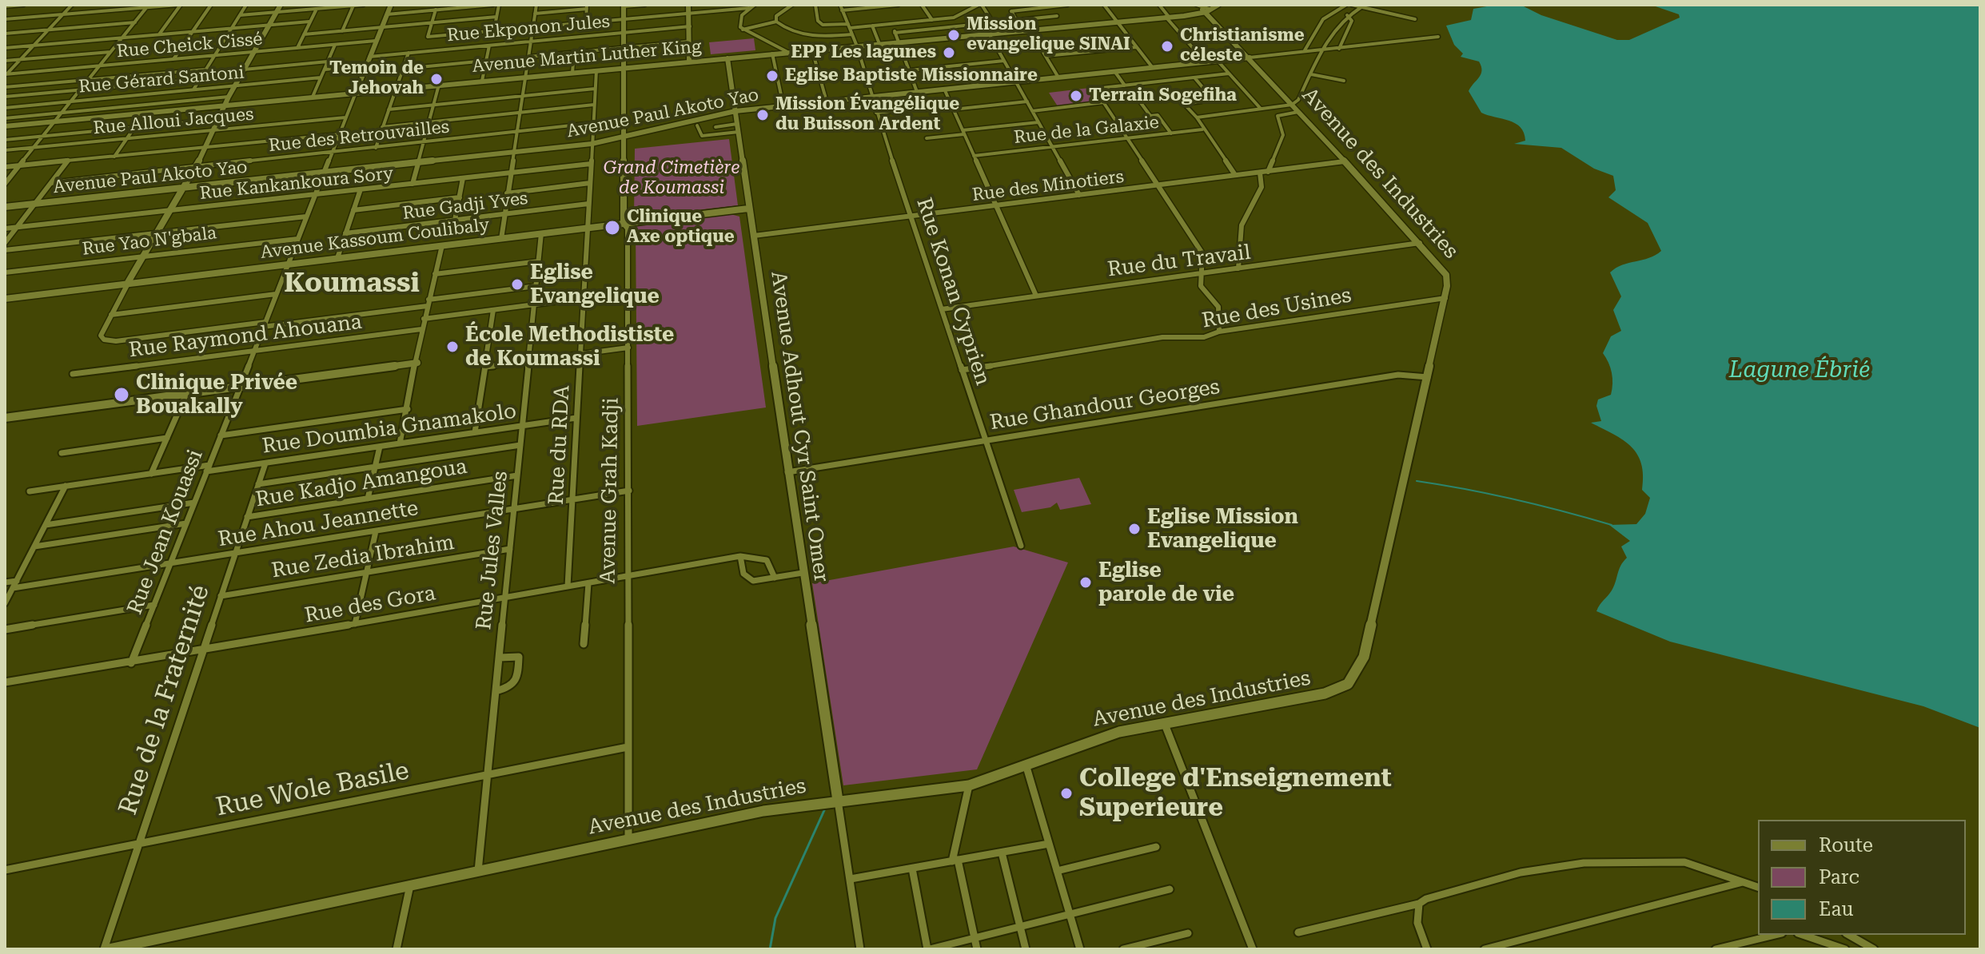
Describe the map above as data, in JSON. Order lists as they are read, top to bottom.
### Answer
{
  "streets": {
    "street": [
      "Rue Ekponon Jules",
      "Rue Cheick Cissé",
      "Avenue Martin Luther King",
      "Rue Gérard Santoni",
      "Avenue Paul Akoto Yao",
      "Rue Alloui Jacques",
      "Rue de la Galaxie",
      "Rue des Retrouvailles",
      "Avenue des Industries",
      "Rue Kankankoura Sory",
      "Rue des Minotiers",
      "Rue Gadji Yves",
      "Avenue Kassoum Coulibaly",
      "Rue Yao N'gbala",
      "Rue du Travail",
      "Rue Konan Cyprien",
      "Rue des Usines",
      "Rue Raymond Ahouana",
      "Rue Ghandour Georges",
      "Avenue Adhout Cyr Saint Omer",
      "Rue Doumbia Gnamakolo",
      "Rue du RDA",
      "Rue Kadjo Amangoua",
      "Avenue Grah Kadji",
      "Rue Ahou Jeannette",
      "Rue Jean Kouassi",
      "Rue Jules Valles",
      "Rue Zedia Ibrahim",
      "Rue des Gora",
      "Rue de la Fraternité",
      "Rue Wole Basile"
    ]
  },
  "crossings": [
    ["Rue Ekponon Jules", "Avenue Grah Kadji"],
    ["Avenue Martin Luther King", "Avenue des Industries"],
    ["Avenue Martin Luther King", "Rue Konan Cyprien"],
    ["Avenue Martin Luther King", "Avenue Adhout Cyr Saint Omer"],
    ["Avenue Martin Luther King", "Rue du RDA"],
    ["Avenue Martin Luther King", "Avenue Grah Kadji"],
    ["Avenue Martin Luther King", "Rue Jean Kouassi"],
    ["Avenue Paul Akoto Yao", "Avenue des Industries"],
    ["Avenue Paul Akoto Yao", "Rue Konan Cyprien"],
    ["Avenue Paul Akoto Yao", "Avenue Adhout Cyr Saint Omer"],
    ["Avenue Paul Akoto Yao", "Rue du RDA"],
    ["Avenue Paul Akoto Yao", "Avenue Grah Kadji"],
    ["Avenue Paul Akoto Yao", "Rue Jean Kouassi"],
    ["Rue Alloui Jacques", "Rue Jean Kouassi"],
    ["Rue des Retrouvailles", "Rue du RDA"],
    ["Rue des Retrouvailles", "Rue Jean Kouassi"],
    ["Avenue des Industries", "Rue des Minotiers"],
    ["Avenue des Industries", "Rue du Travail"],
    ["Avenue des Industries", "Rue des Usines"],
    ["Avenue des Industries", "Rue Ghandour Georges"],
    ["Avenue des Industries", "Avenue Adhout Cyr Saint Omer"],
    ["Avenue des Industries", "Avenue Grah Kadji"],
    ["Avenue des Industries", "Rue Jules Valles"],
    ["Rue Kankankoura Sory", "Rue du RDA"],
    ["Rue Kankankoura Sory", "Rue Jean Kouassi"],
    ["Rue des Minotiers", "Rue Konan Cyprien"],
    ["Rue des Minotiers", "Avenue Adhout Cyr Saint Omer"],
    ["Rue Gadji Yves", "Rue du RDA"],
    ["Avenue Kassoum Coulibaly", "Avenue Adhout Cyr Saint Omer"],
    ["Avenue Kassoum Coulibaly", "Rue du RDA"],
    ["Avenue Kassoum Coulibaly", "Avenue Grah Kadji"],
    ["Avenue Kassoum Coulibaly", "Rue Jean Kouassi"],
    ["Avenue Kassoum Coulibaly", "Rue Jules Valles"],
    ["Rue Yao N'gbala", "Rue Jean Kouassi"],
    ["Rue du Travail", "Rue Konan Cyprien"],
    ["Rue Konan Cyprien", "Rue des Usines"],
    ["Rue Konan Cyprien", "Rue Ghandour Georges"],
    ["Rue Raymond Ahouana", "Rue Jean Kouassi"],
    ["Rue Ghandour Georges", "Avenue Adhout Cyr Saint Omer"],
    ["Rue Doumbia Gnamakolo", "Rue du RDA"],
    ["Rue Doumbia Gnamakolo", "Rue Jean Kouassi"],
    ["Rue Doumbia Gnamakolo", "Rue Jules Valles"],
    ["Rue Doumbia Gnamakolo", "Rue de la Fraternité"],
    ["Rue du RDA", "Rue Ahou Jeannette"],
    ["Rue du RDA", "Rue des Gora"],
    ["Rue Kadjo Amangoua", "Rue Jules Valles"],
    ["Rue Kadjo Amangoua", "Rue de la Fraternité"],
    ["Avenue Grah Kadji", "Rue Ahou Jeannette"],
    ["Avenue Grah Kadji", "Rue des Gora"],
    ["Avenue Grah Kadji", "Rue Wole Basile"],
    ["Rue Ahou Jeannette", "Rue Jean Kouassi"],
    ["Rue Ahou Jeannette", "Rue Jules Valles"],
    ["Rue Ahou Jeannette", "Rue de la Fraternité"],
    ["Rue Jean Kouassi", "Rue des Gora"],
    ["Rue Jules Valles", "Rue Zedia Ibrahim"],
    ["Rue Jules Valles", "Rue des Gora"],
    ["Rue Jules Valles", "Rue Wole Basile"],
    ["Rue Zedia Ibrahim", "Rue de la Fraternité"],
    ["Rue des Gora", "Rue de la Fraternité"],
    ["Rue de la Fraternité", "Rue Wole Basile"]
  ],
  "districts": ["Koumassi"],
  "water": ["Lagune Ébrié"],
  "parks": ["Grand Cimetière de Koumassi"],
  "places": [
    "Mission evangelique SINAI",
    "Christianisme céleste",
    "EPP Les lagunes",
    "Eglise Baptiste Missionnaire",
    "Temoin de Jehovah",
    "Terrain Sogefiha",
    "Mission Évangélique du Buisson Ardent",
    "Clinique Axe optique",
    "Eglise Evangelique",
    "École Methodististe de Koumassi",
    "Clinique Privée Bouakally",
    "Eglise Mission Evangelique",
    "Eglise parole de vie",
    "College d'Enseignement Superieure"
  ],
  "legend": ["Route", "Parc", "Eau"]
}
